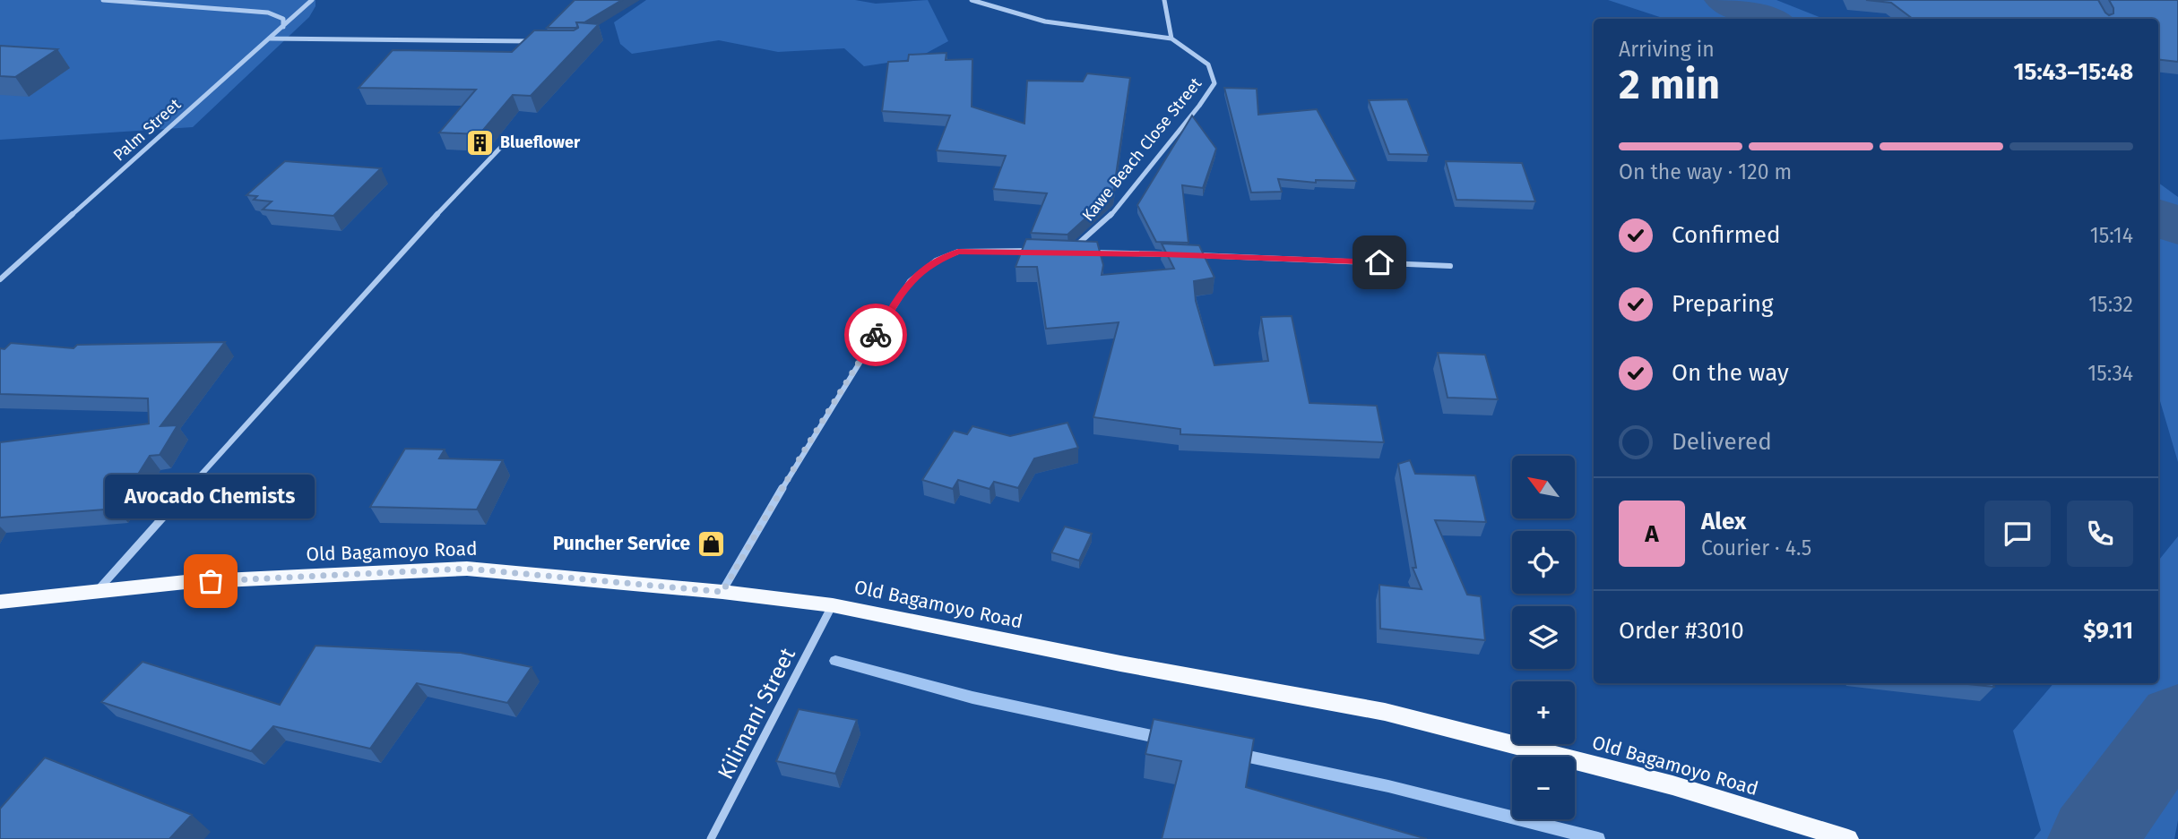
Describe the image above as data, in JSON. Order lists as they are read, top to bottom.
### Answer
{
  "streets": {
    "main road": ["Old Bagamoyo Road"],
    "street": ["Palm Street", "Kawe Beach Close Street", "Kilimani Street"]
  },
  "crossings": [
    ["Old Bagamoyo Road", "Kilimani Street"]
  ],
  "places": {
    "building": ["Blueflower"],
    "shop": ["Puncher Service"],
    "other": ["Avocado Chemists"]
  },
  "north": "top left",
  "page": {
    "heading": ["2 min", "Arriving in", "15:43–15:48"],
    "panel": [
      "Alex",
      "Courier · 4.5",
      "Order #3010",
      "$9.11"
    ],
    "bar": "On the way · 120 m",
    "list": [
      ["Confirmed", "15:14"],
      ["Preparing", "15:32"],
      ["On the way", "15:34"],
      "Delivered"
    ],
    "map_buttons": ["+", "−"],
    "bubble": "Avocado Chemists",
    "round": "A"
  }
}
